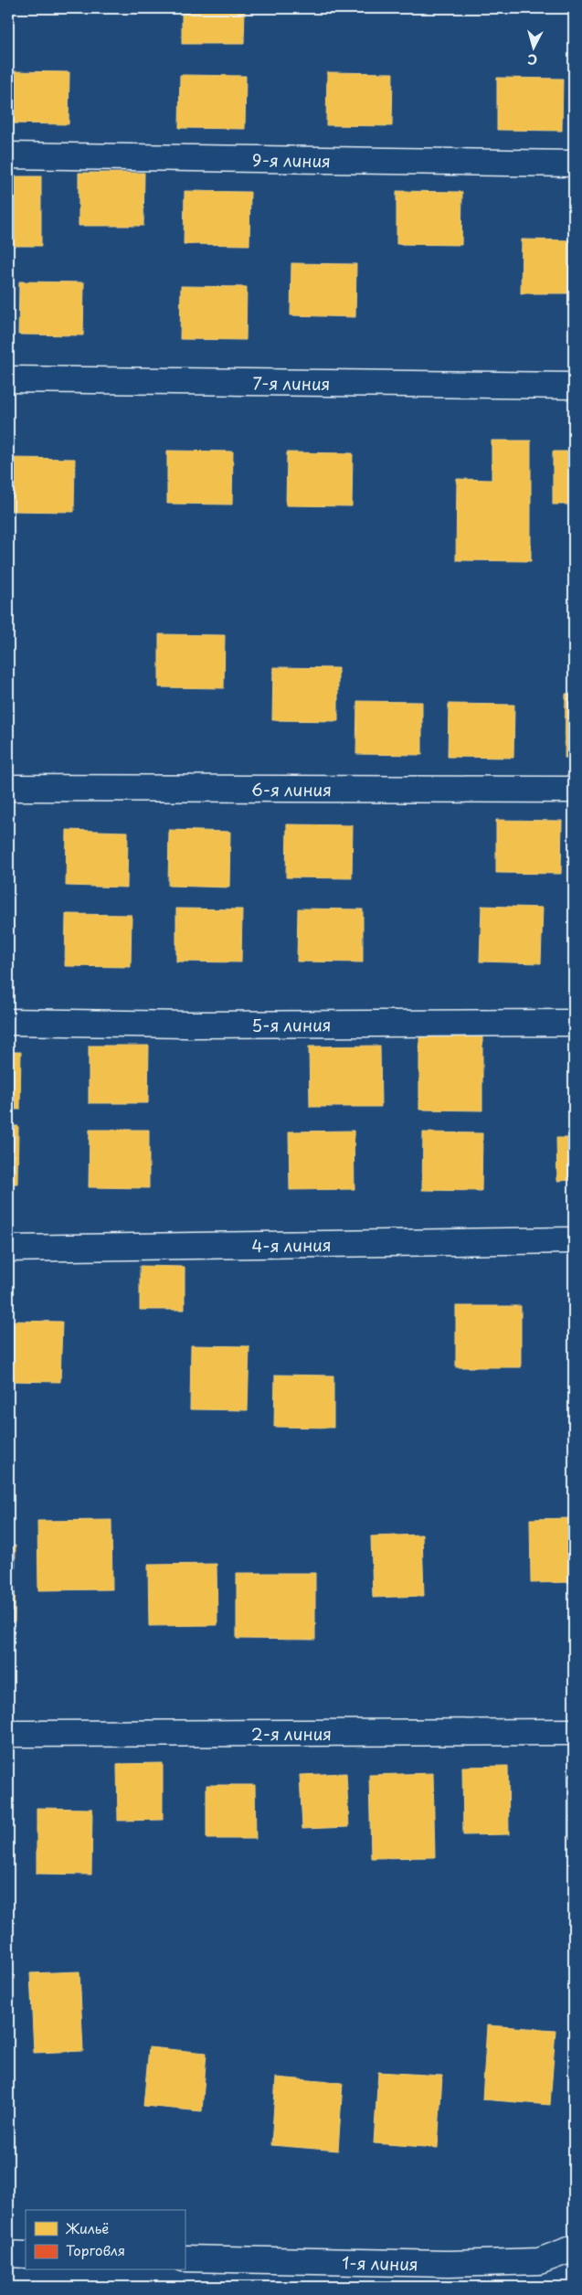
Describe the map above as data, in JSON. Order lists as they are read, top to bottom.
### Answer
{
  "streets": {
    "street": [
      "9-я линия",
      "7-я линия",
      "6-я линия",
      "5-я линия",
      "4-я линия",
      "2-я линия",
      "1-я линия"
    ]
  },
  "legend": ["Жильё", "Торговля"],
  "north": "bottom"
}
